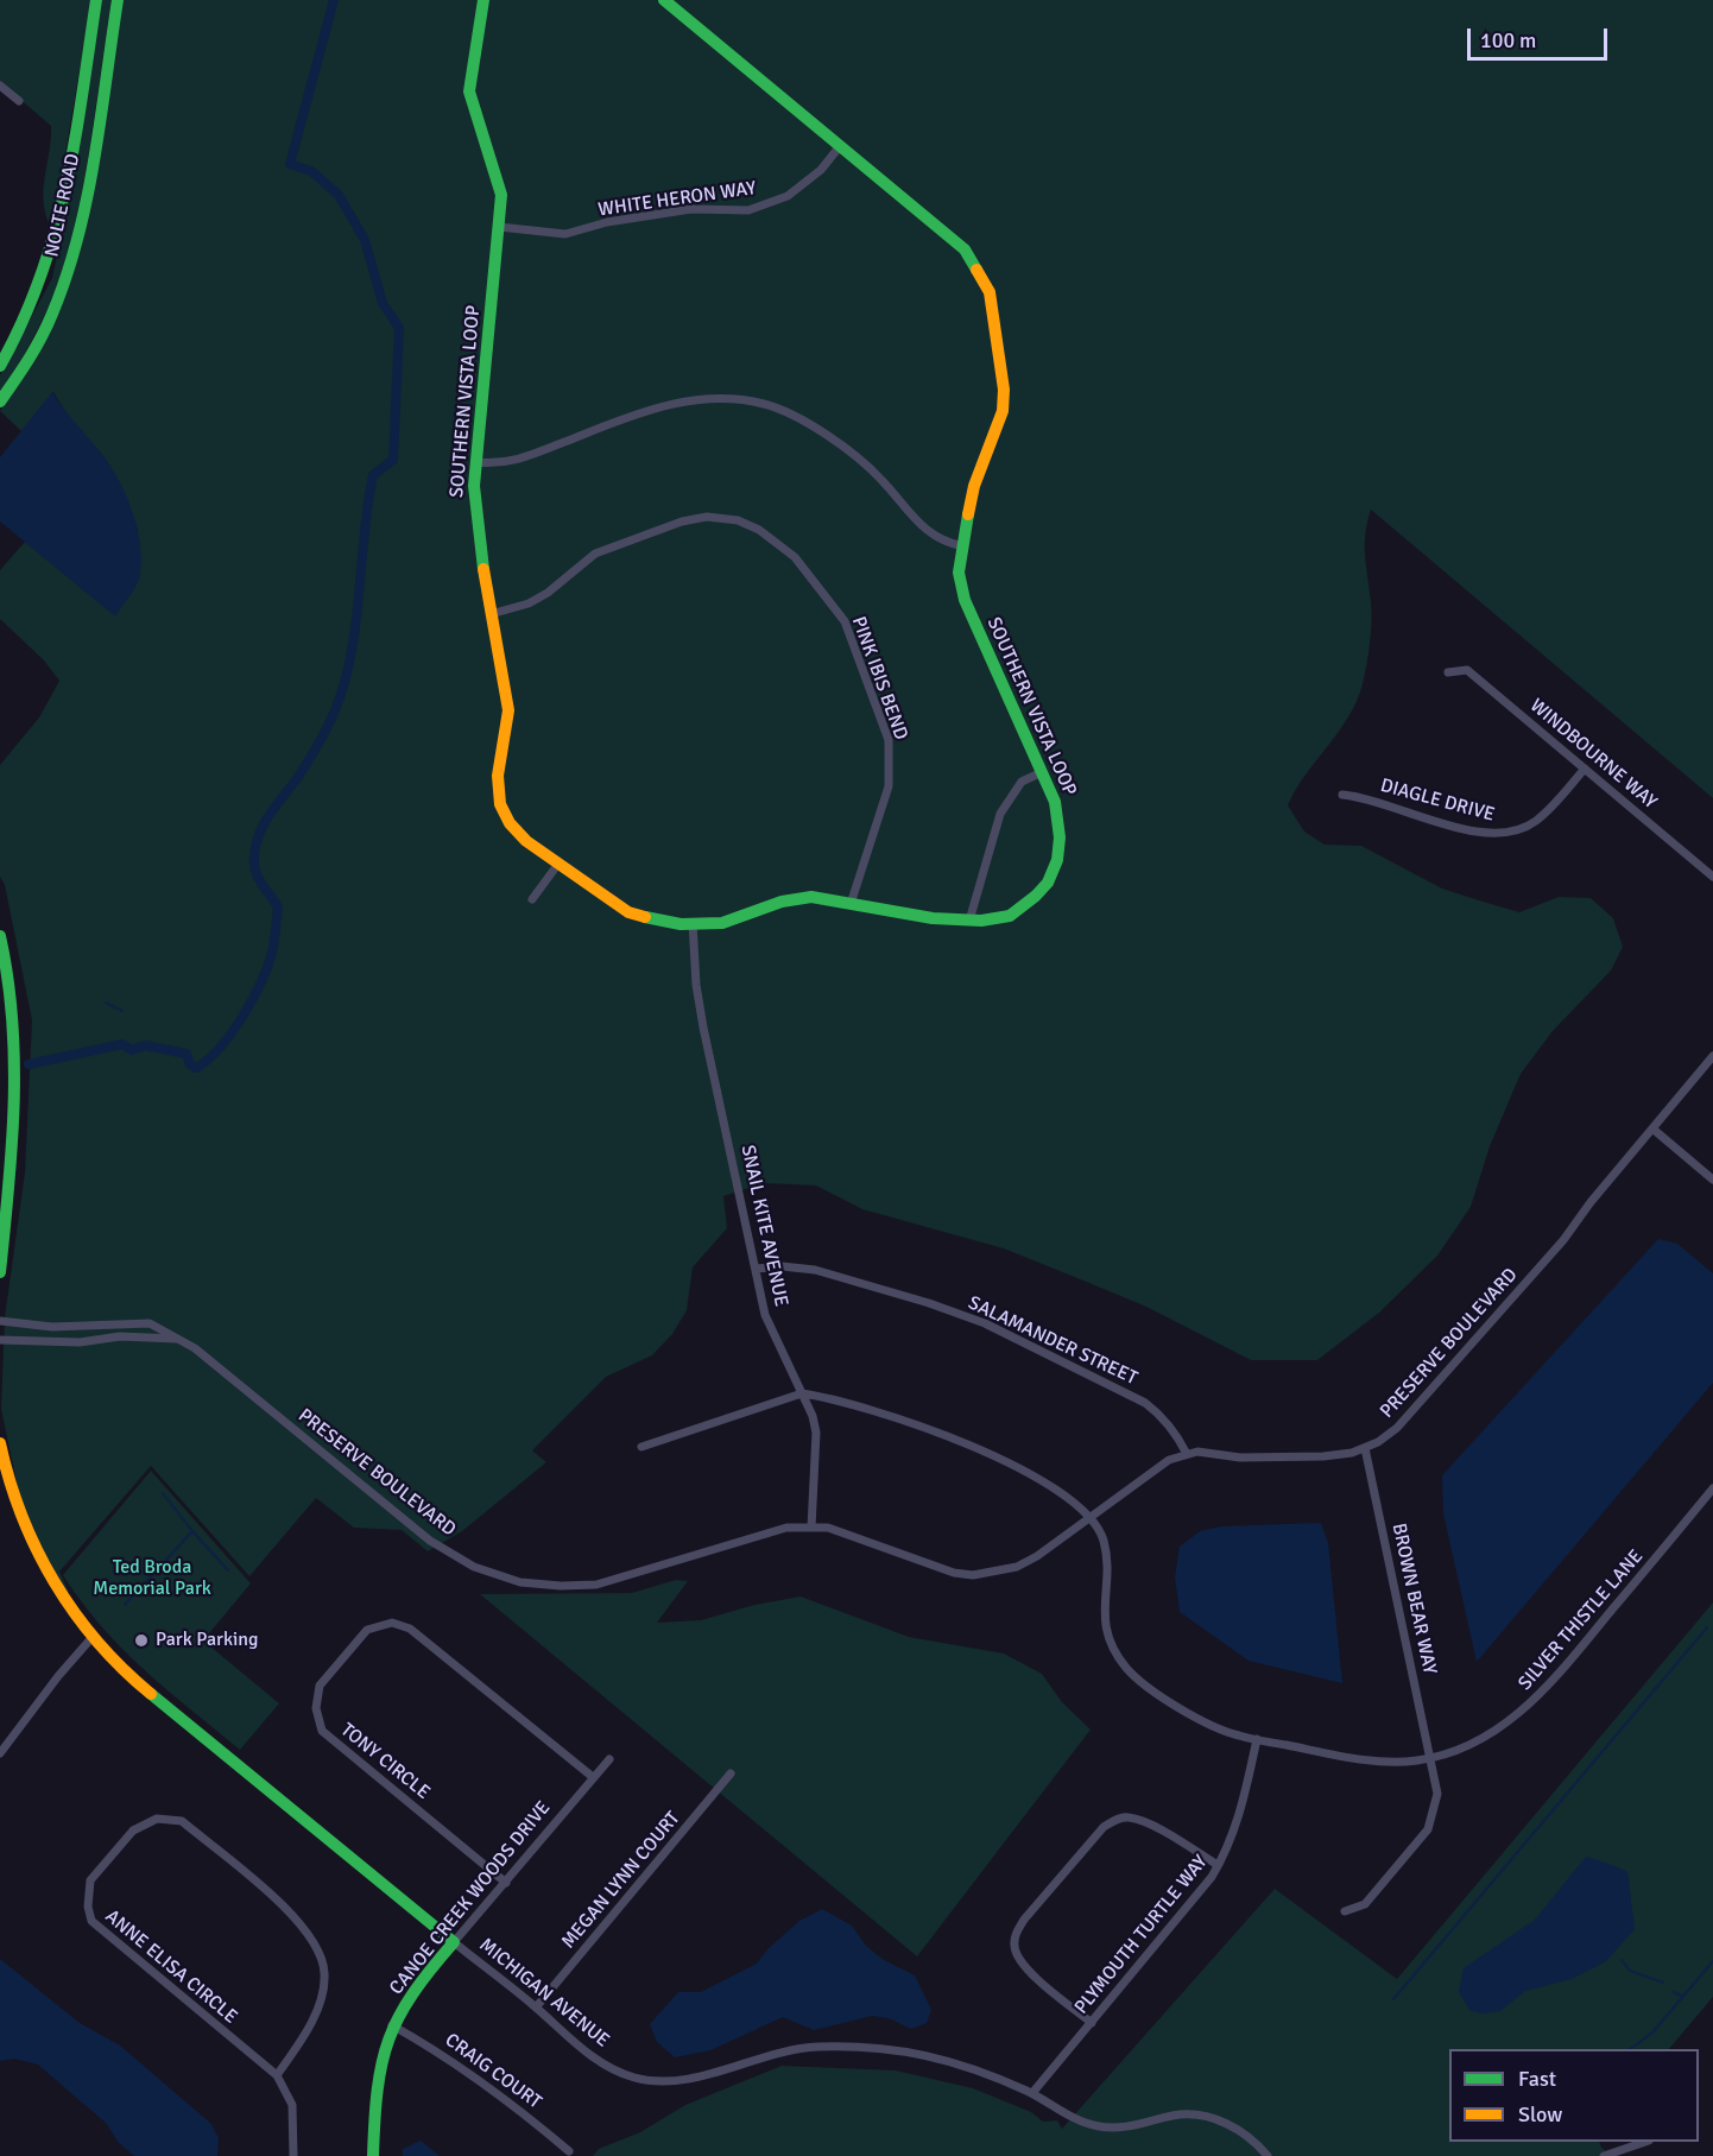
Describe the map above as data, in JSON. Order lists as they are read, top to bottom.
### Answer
{
  "streets": {
    "street": [
      "WHITE HERON WAY",
      "NOLTE ROAD",
      "SOUTHERN VISTA LOOP",
      "PINK IBIS BEND",
      "WINDBOURNE WAY",
      "DIAGLE DRIVE",
      "SNAIL KITE AVENUE",
      "SALAMANDER STREET",
      "PRESERVE BOULEVARD",
      "BROWN BEAR WAY",
      "SILVER THISTLE LANE",
      "TONY CIRCLE",
      "MEGAN LYNN COURT",
      "CANOE CREEK WOODS DRIVE",
      "PLYMOUTH TURTLE WAY",
      "ANNE ELISA CIRCLE",
      "MICHIGAN AVENUE",
      "CRAIG COURT"
    ]
  },
  "crossings": [
    ["WHITE HERON WAY", "SOUTHERN VISTA LOOP"],
    ["SOUTHERN VISTA LOOP", "PINK IBIS BEND"],
    ["SOUTHERN VISTA LOOP", "SNAIL KITE AVENUE"],
    ["WINDBOURNE WAY", "DIAGLE DRIVE"],
    ["SNAIL KITE AVENUE", "SALAMANDER STREET"],
    ["SNAIL KITE AVENUE", "PRESERVE BOULEVARD"],
    ["SALAMANDER STREET", "PRESERVE BOULEVARD"],
    ["PRESERVE BOULEVARD", "BROWN BEAR WAY"],
    ["PRESERVE BOULEVARD", "SILVER THISTLE LANE"],
    ["BROWN BEAR WAY", "SILVER THISTLE LANE"],
    ["SILVER THISTLE LANE", "PLYMOUTH TURTLE WAY"],
    ["TONY CIRCLE", "CANOE CREEK WOODS DRIVE"],
    ["MEGAN LYNN COURT", "MICHIGAN AVENUE"],
    ["CANOE CREEK WOODS DRIVE", "MICHIGAN AVENUE"],
    ["CANOE CREEK WOODS DRIVE", "CRAIG COURT"],
    ["PLYMOUTH TURTLE WAY", "MICHIGAN AVENUE"]
  ],
  "parks": ["Ted Broda Memorial Park"],
  "places": ["Park Parking"],
  "legend": ["Fast", "Slow"],
  "scale_bar": "100 m"
}
